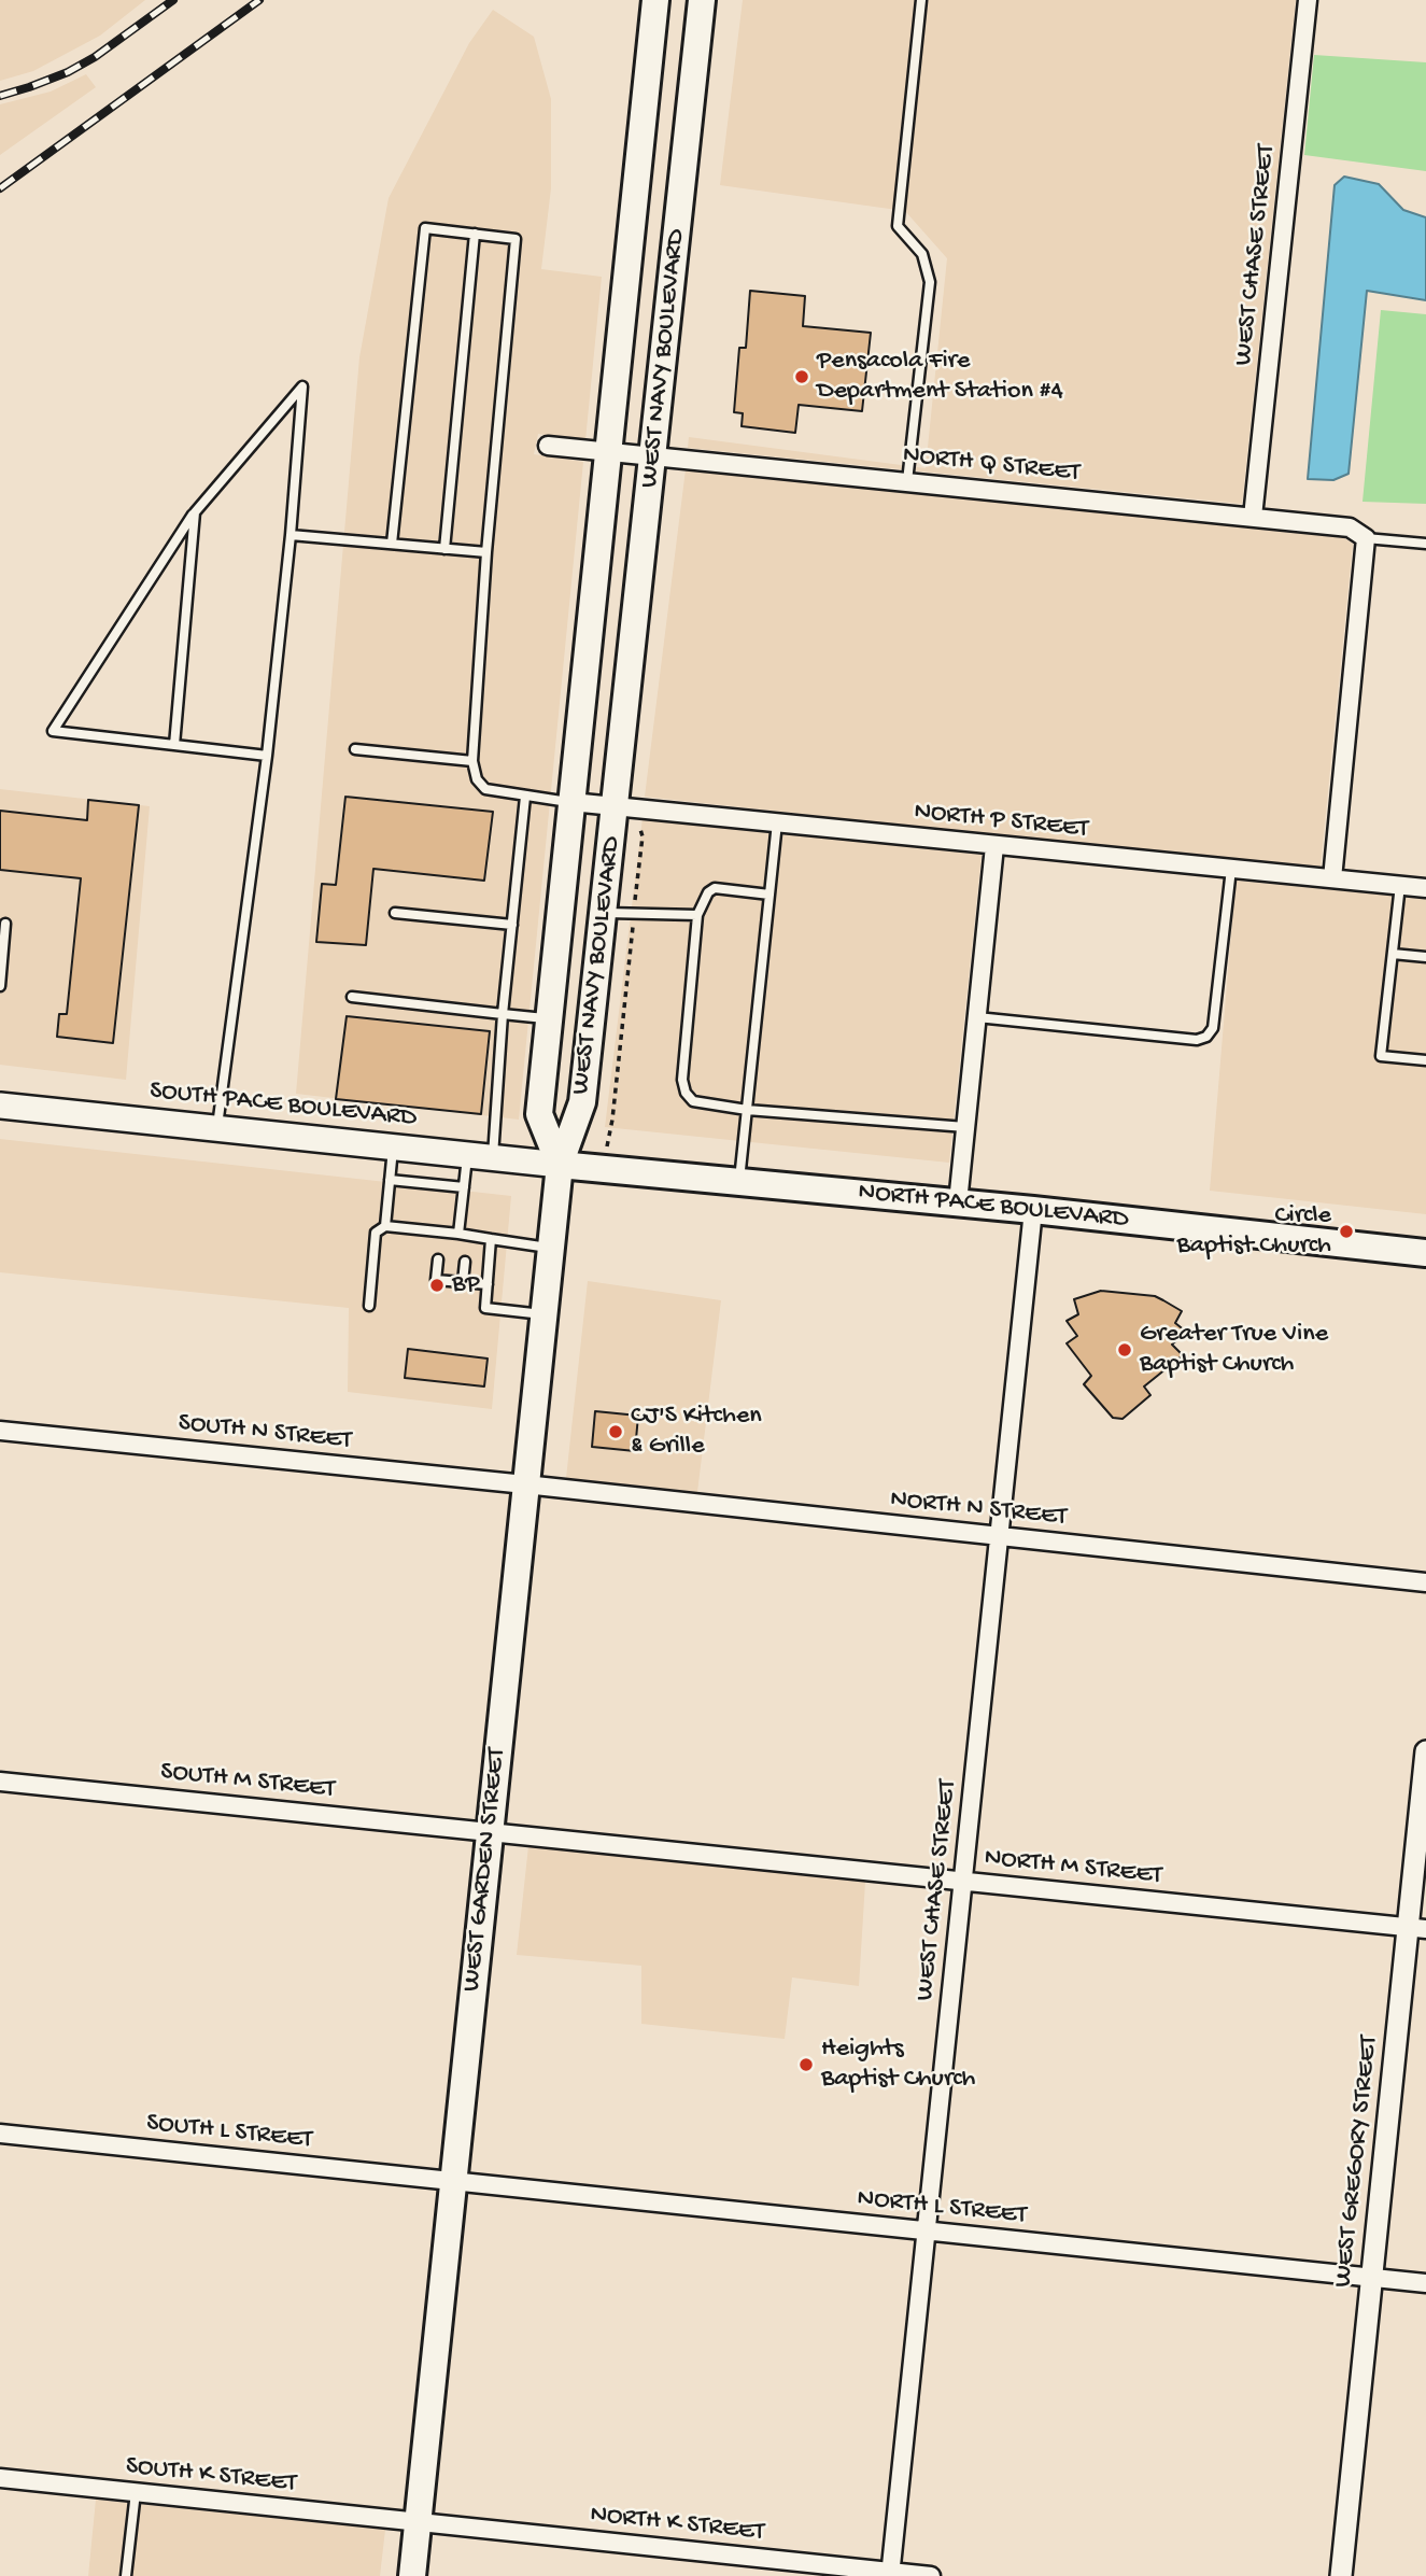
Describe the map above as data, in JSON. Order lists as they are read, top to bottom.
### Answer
{
  "streets": {
    "main road": [
      "WEST NAVY BOULEVARD",
      "SOUTH PACE BOULEVARD",
      "NORTH PACE BOULEVARD",
      "WEST GARDEN STREET"
    ],
    "street": [
      "WEST CHASE STREET",
      "NORTH Q STREET",
      "NORTH P STREET",
      "SOUTH N STREET",
      "NORTH N STREET",
      "SOUTH M STREET",
      "NORTH M STREET",
      "SOUTH L STREET",
      "WEST GREGORY STREET",
      "NORTH L STREET",
      "SOUTH K STREET",
      "NORTH K STREET"
    ]
  },
  "crossings": [
    ["WEST CHASE STREET", "NORTH Q STREET"],
    ["WEST CHASE STREET", "NORTH PACE BOULEVARD"],
    ["WEST CHASE STREET", "NORTH N STREET"],
    ["WEST CHASE STREET", "NORTH M STREET"],
    ["WEST CHASE STREET", "NORTH L STREET"],
    ["WEST CHASE STREET", "NORTH K STREET"],
    ["WEST NAVY BOULEVARD", "NORTH Q STREET"],
    ["WEST NAVY BOULEVARD", "NORTH P STREET"],
    ["WEST NAVY BOULEVARD", "SOUTH PACE BOULEVARD"],
    ["WEST NAVY BOULEVARD", "NORTH PACE BOULEVARD"],
    ["WEST NAVY BOULEVARD", "WEST GARDEN STREET"],
    ["SOUTH PACE BOULEVARD", "NORTH PACE BOULEVARD"],
    ["SOUTH PACE BOULEVARD", "WEST GARDEN STREET"],
    ["NORTH PACE BOULEVARD", "WEST GARDEN STREET"],
    ["SOUTH N STREET", "NORTH N STREET"],
    ["SOUTH N STREET", "WEST GARDEN STREET"],
    ["NORTH N STREET", "WEST GARDEN STREET"],
    ["SOUTH M STREET", "NORTH M STREET"],
    ["SOUTH M STREET", "WEST GARDEN STREET"],
    ["NORTH M STREET", "WEST GARDEN STREET"],
    ["NORTH M STREET", "WEST GREGORY STREET"],
    ["WEST GARDEN STREET", "SOUTH L STREET"],
    ["WEST GARDEN STREET", "NORTH L STREET"],
    ["WEST GARDEN STREET", "SOUTH K STREET"],
    ["WEST GARDEN STREET", "NORTH K STREET"],
    ["SOUTH L STREET", "NORTH L STREET"],
    ["WEST GREGORY STREET", "NORTH L STREET"],
    ["SOUTH K STREET", "NORTH K STREET"]
  ],
  "places": [
    "Pensacola Fire Department Station #4",
    "Circle Baptist Church",
    "BP",
    "Greater True Vine Baptist Church",
    "CJ'S Kitchen & Grille",
    "Heights Baptist Church"
  ]
}
